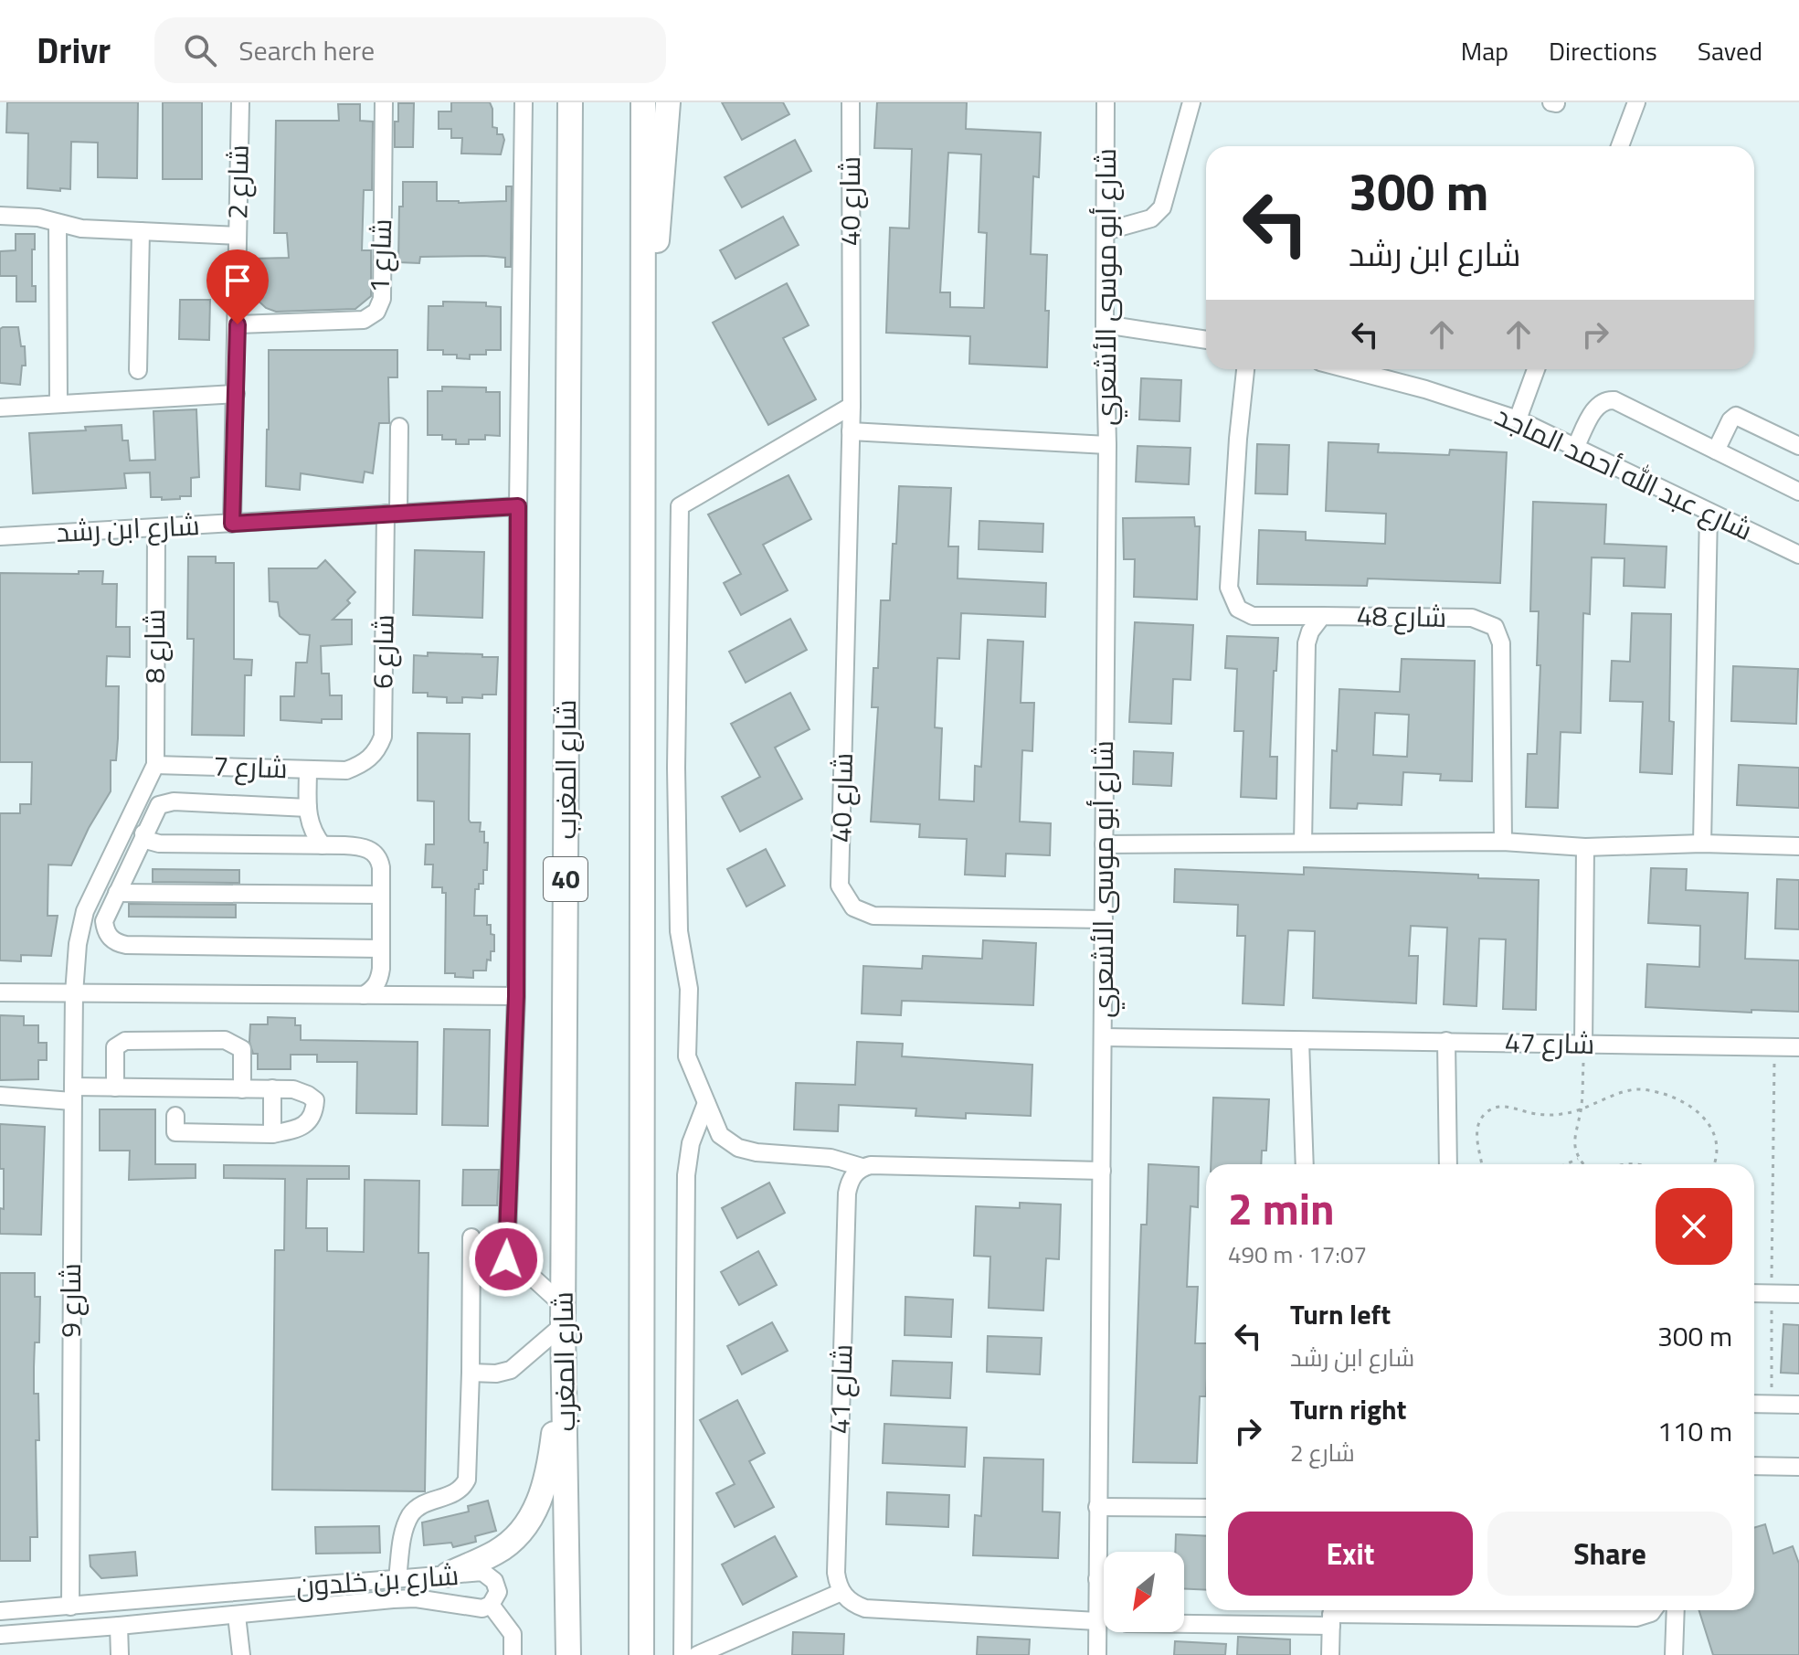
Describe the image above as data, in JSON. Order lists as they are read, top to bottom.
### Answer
{
  "streets": {
    "highway": ["شارع المغرب", "40"],
    "street": [
      "شارع 2",
      "شارع 40",
      "شارع 1",
      "شارع أبو موسى الأشعري",
      "شارع عبد الله أحمد الماجد",
      "شارع ابن رشد",
      "شارع 48",
      "شارع 8",
      "شارع 6",
      "شارع 7",
      "شارع 47",
      "شارع 9",
      "شارع 41",
      "شارع بن خلدون"
    ]
  },
  "crossings": [
    ["شارع 2", "شارع 1"],
    ["شارع 2", "شارع ابن رشد"],
    ["شارع 40", "شارع أبو موسى الأشعري"],
    ["شارع أبو موسى الأشعري", "شارع 47"],
    ["شارع ابن رشد", "شارع 8"],
    ["شارع ابن رشد", "شارع 6"],
    ["شارع 8", "شارع 7"],
    ["شارع 8", "شارع 9"],
    ["شارع 6", "شارع 7"],
    ["شارع 7", "شارع 9"],
    ["شارع 9", "شارع بن خلدون"]
  ],
  "north": "bottom left",
  "page": {
    "header": "Drivr",
    "search": "Search here",
    "nav": ["Map", "Directions", "Saved"],
    "turn": ["300 m", "شارع ابن رشد"],
    "heading": ["2 min", "490 m · 17:07"],
    "list": [
      {
        "name": "Turn left",
        "note": "شارع ابن رشد",
        "value": "300 m"
      },
      {
        "name": "Turn right",
        "note": "شارع 2",
        "value": "110 m"
      }
    ],
    "buttons": ["Exit", "Share"]
  }
}
